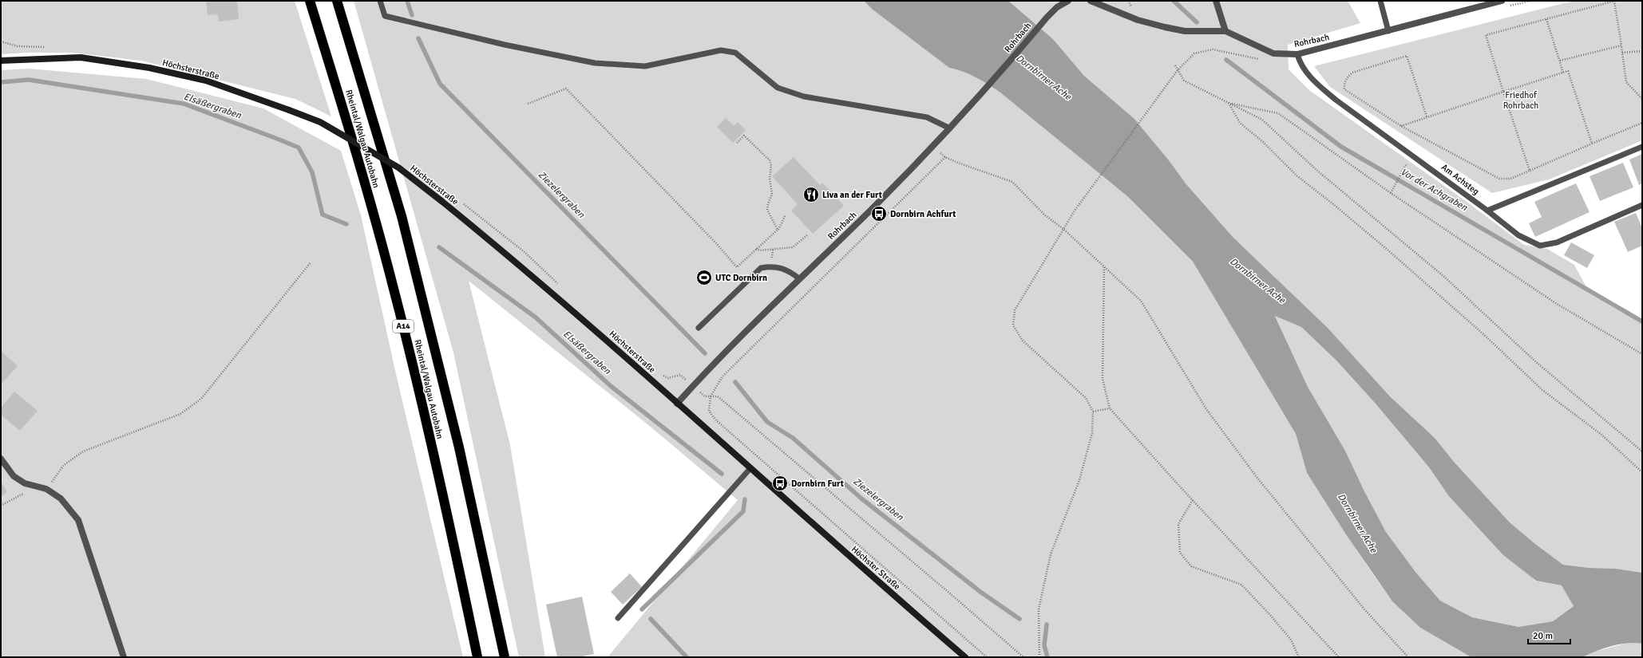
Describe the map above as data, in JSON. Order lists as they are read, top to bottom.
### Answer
{
  "streets": {
    "highway": ["Rheintal/Walgau Autobahn", "A14"],
    "main road": ["Höchsterstraße", "Höchster Straße"],
    "street": ["Rohrbach"],
    "lane": ["Am Achsteg"]
  },
  "crossings": [
    ["Rohrbach", "Höchsterstraße"],
    ["Rohrbach", "Am Achsteg"],
    ["Höchsterstraße", "Höchster Straße"]
  ],
  "water": [
    "Dornbirner Ache",
    "Elsäßergraben",
    "Vor der Achgraben",
    "Ziezelergraben"
  ],
  "parks": ["Friedhof Rohrbach"],
  "places": {
    "restaurant": ["Liva an der Furt"],
    "bus stop": ["Dornbirn Achfurt", "Dornbirn Furt"],
    "sports": ["UTC Dornbirn"]
  },
  "scale_bar": "20 m"
}
